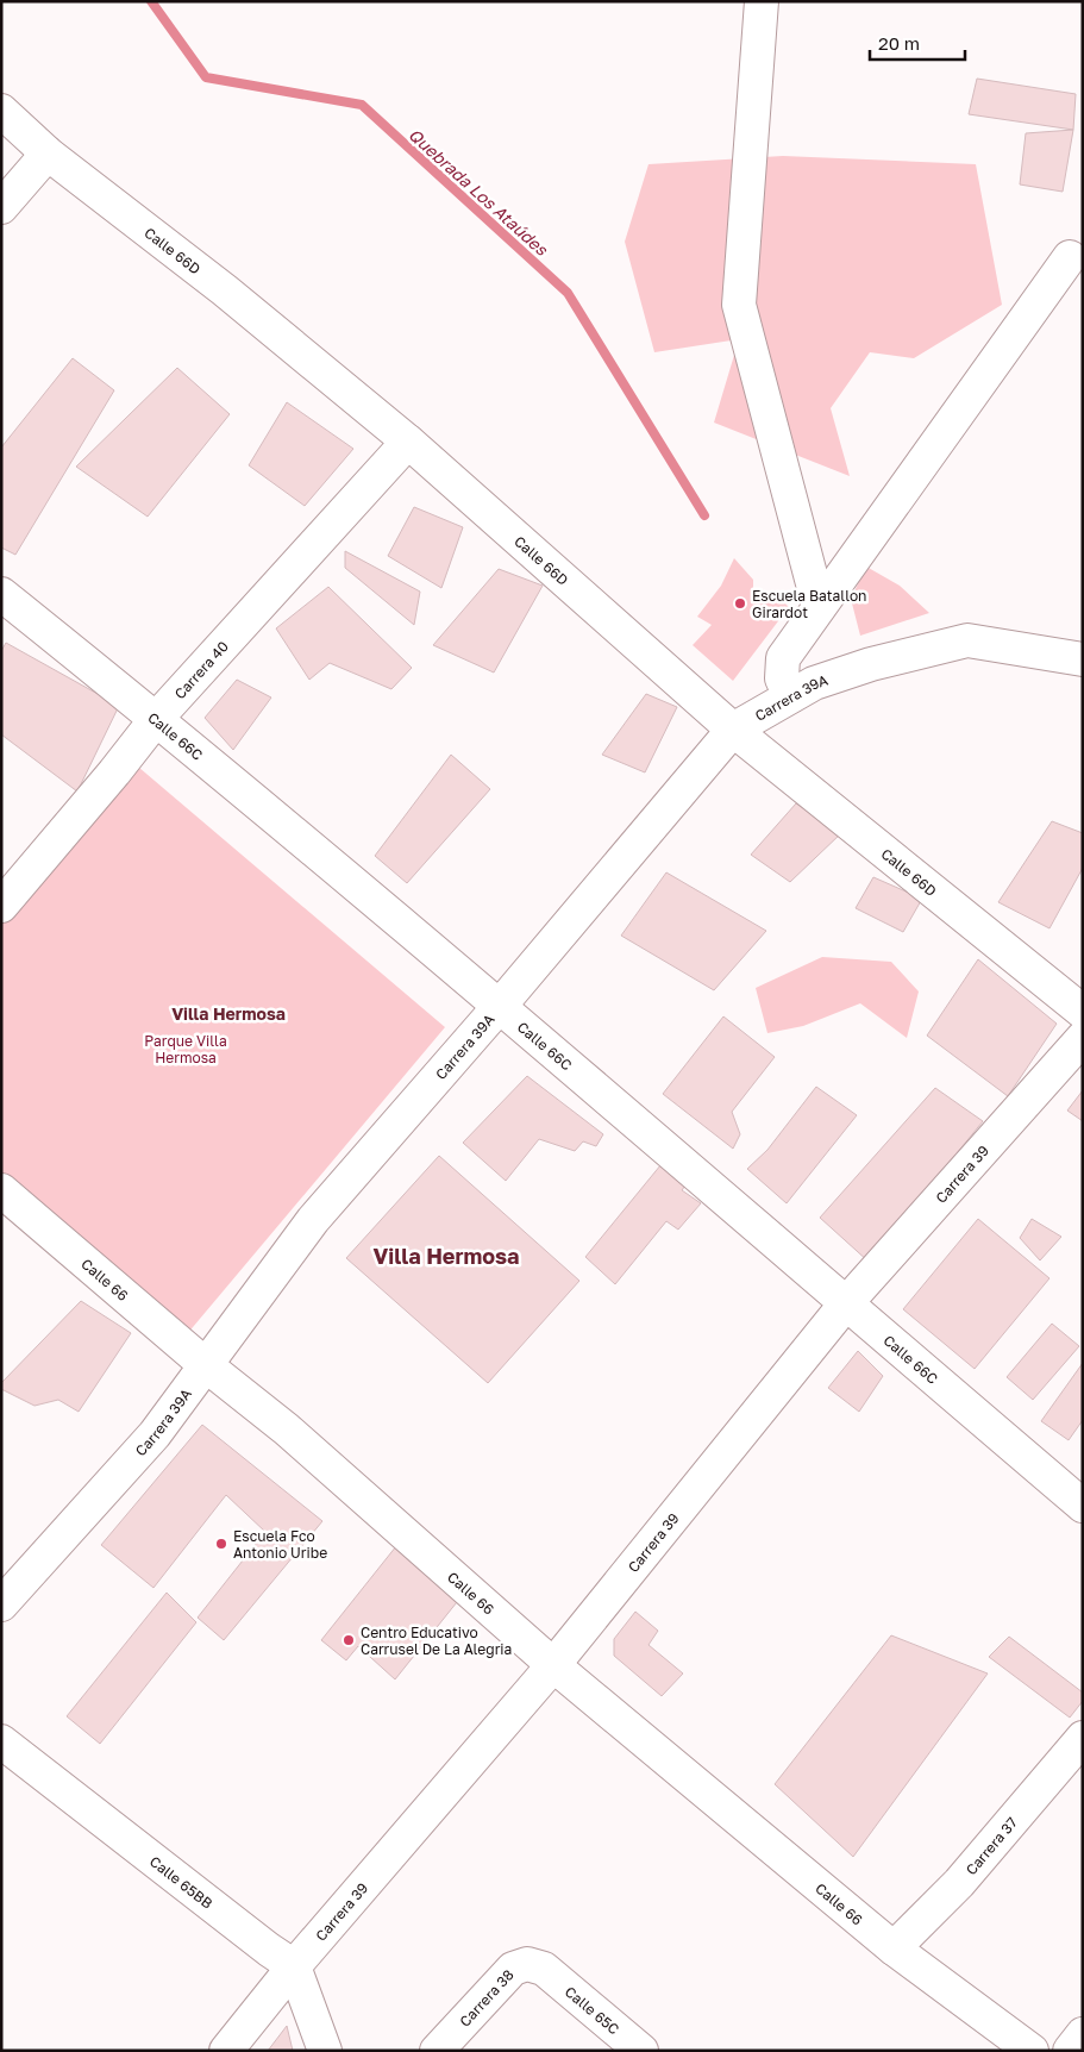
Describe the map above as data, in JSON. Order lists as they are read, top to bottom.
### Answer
{
  "streets": {
    "street": [
      "Calle 66D",
      "Carrera 40",
      "Carrera 39A",
      "Calle 66C",
      "Carrera 39",
      "Calle 66",
      "Carrera 37",
      "Calle 65BB",
      "Carrera 38",
      "Calle 65C"
    ]
  },
  "crossings": [
    ["Calle 66D", "Carrera 40"],
    ["Calle 66D", "Carrera 39A"],
    ["Carrera 40", "Calle 66C"],
    ["Carrera 39A", "Calle 66C"],
    ["Carrera 39A", "Calle 66"],
    ["Calle 66C", "Carrera 39"],
    ["Carrera 39", "Calle 66"],
    ["Carrera 39", "Calle 65BB"],
    ["Calle 66", "Carrera 37"],
    ["Carrera 38", "Calle 65C"]
  ],
  "districts": ["Villa Hermosa", "Villa Hermosa"],
  "water": ["Quebrada Los Ataúdes"],
  "parks": ["Parque Villa Hermosa"],
  "places": ["Escuela Batallon Girardot", "Escuela Fco Antonio Uribe", "Centro Educativo Carrusel De La Alegria"],
  "scale_bar": "20 m"
}
